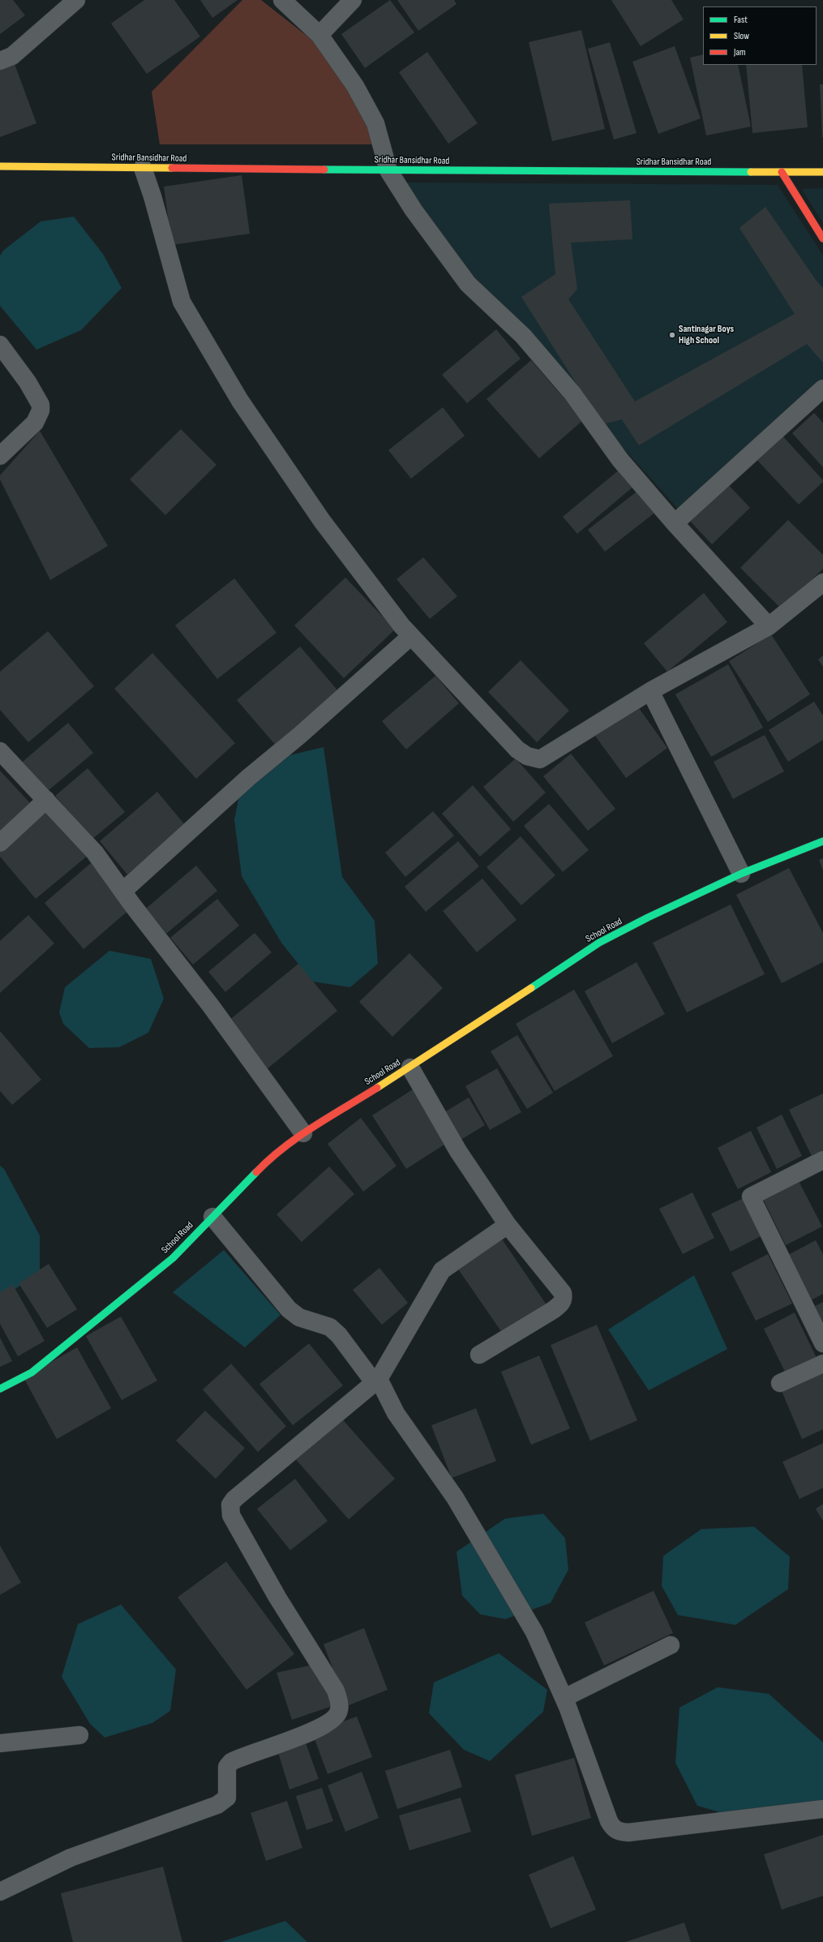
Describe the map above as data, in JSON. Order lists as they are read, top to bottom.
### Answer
{
  "streets": {
    "street": ["Sridhar Bansidhar Road", "School Road"]
  },
  "places": ["Santinagar Boys High School"],
  "legend": ["Fast", "Slow", "Jam"]
}
